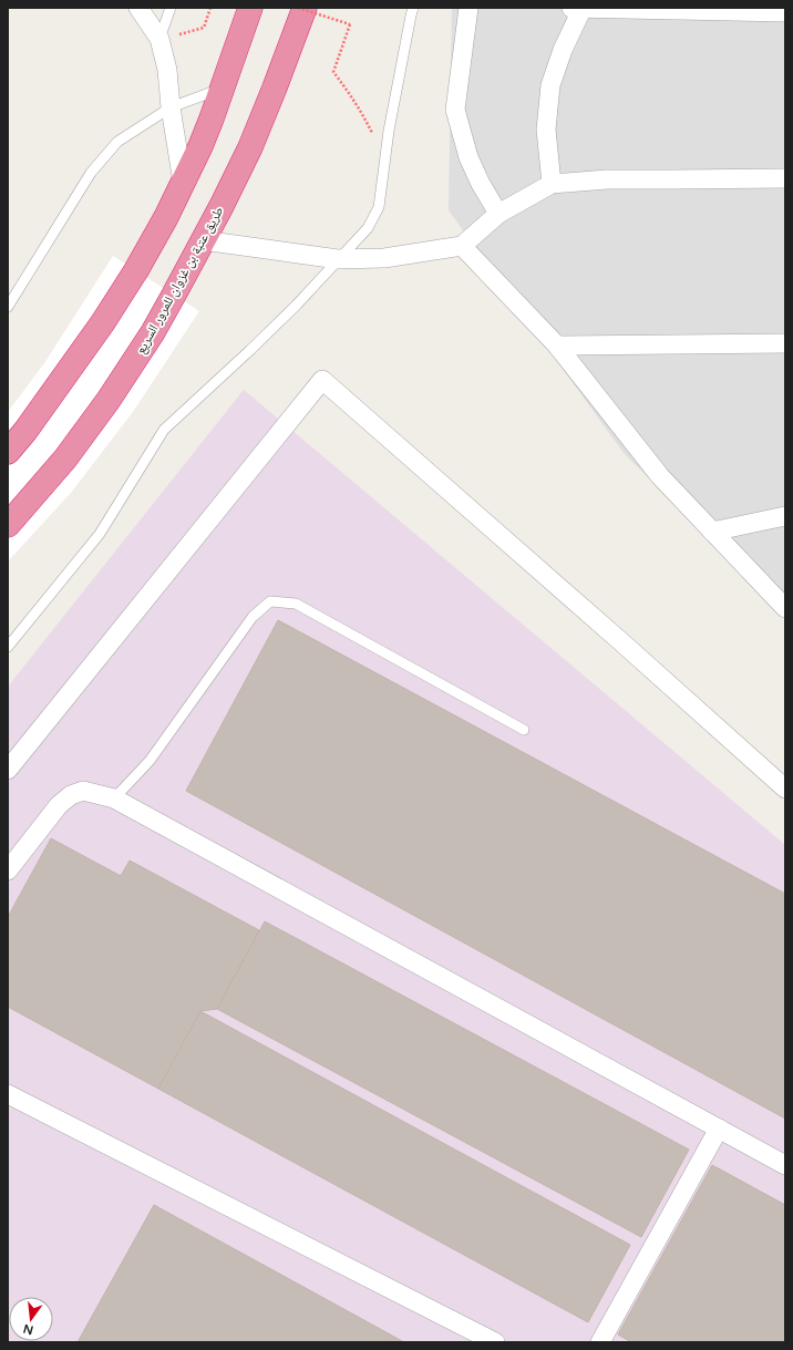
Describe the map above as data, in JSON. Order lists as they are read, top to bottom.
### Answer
{
  "streets": {
    "highway": ["طريق عتبة بن غزوان للمرور السريع"]
  },
  "north": "bottom"
}
